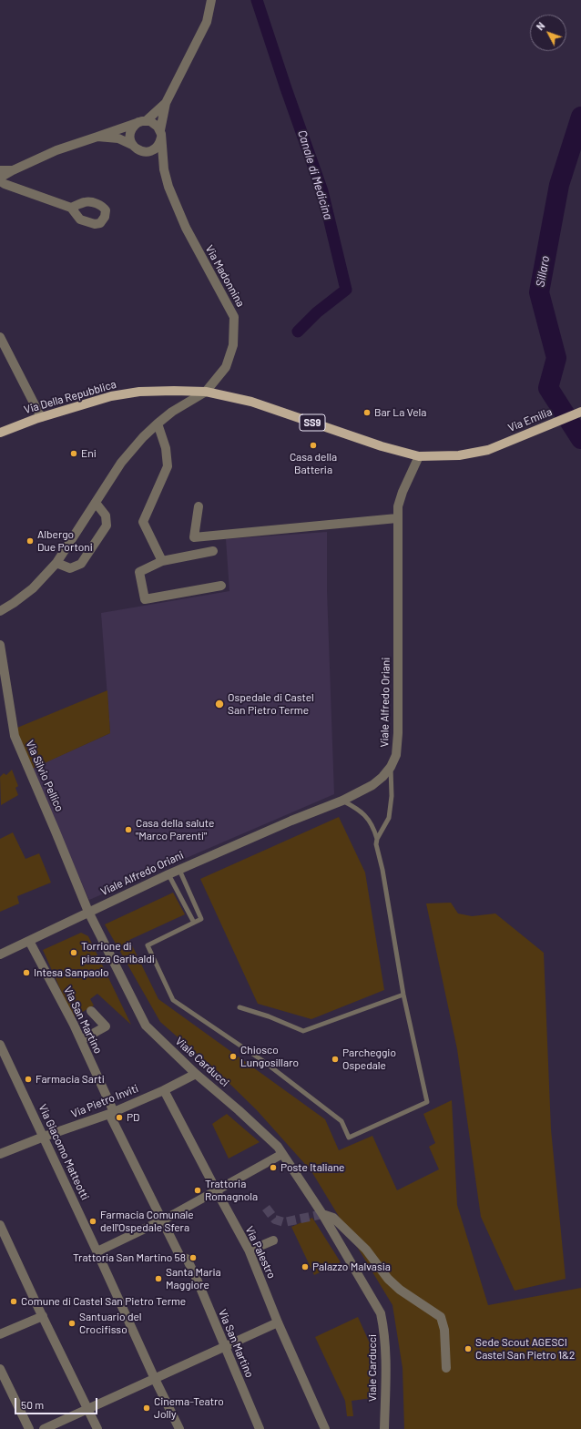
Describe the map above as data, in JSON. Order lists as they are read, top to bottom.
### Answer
{
  "streets": {
    "main road": ["Via Della Repubblica", "Via Emilia", "SS9"],
    "street": [
      "Via Madonnina",
      "Viale Alfredo Oriani",
      "Via Silvio Pellico",
      "Via San Martino",
      "Viale Carducci",
      "Via Pietro Inviti",
      "Via Giacomo Matteotti",
      "Via Palestro"
    ]
  },
  "crossings": [
    ["Via Madonnina", "Via Della Repubblica"],
    ["Via Della Repubblica", "Via Emilia"],
    ["Via Della Repubblica", "Viale Alfredo Oriani"],
    ["Viale Alfredo Oriani", "Via Silvio Pellico"],
    ["Viale Alfredo Oriani", "Via San Martino"],
    ["Viale Alfredo Oriani", "Viale Carducci"],
    ["Via Silvio Pellico", "Viale Carducci"],
    ["Via San Martino", "Via Pietro Inviti"],
    ["Viale Carducci", "Via Pietro Inviti"],
    ["Via Pietro Inviti", "Via Giacomo Matteotti"],
    ["Via Pietro Inviti", "Via Palestro"]
  ],
  "water": ["Canale di Medicina", "Sillaro"],
  "places": [
    "Bar La Vela",
    "Casa della Batteria",
    "Eni",
    "Albergo Due Portoni",
    "Ospedale di Castel San Pietro Terme",
    "Casa della salute \"Marco Parenti\"",
    "Torrione di piazza Garibaldi",
    "Intesa Sanpaolo",
    "Chiosco Lungosillaro",
    "Parcheggio Ospedale",
    "Farmacia Sarti",
    "PD",
    "Poste Italiane",
    "Trattoria Romagnola",
    "Farmacia Comunale dell'Ospedale Sfera",
    "Trattoria San Martino 58",
    "Palazzo Malvasia",
    "Santa Maria Maggiore",
    "Comune di Castel San Pietro Terme",
    "Santuario del Crocifisso",
    "Sede Scout AGESCI Castel San Pietro 1&2",
    "Cinema-Teatro Jolly"
  ],
  "scale_bar": "50 m",
  "north": "top left"
}
